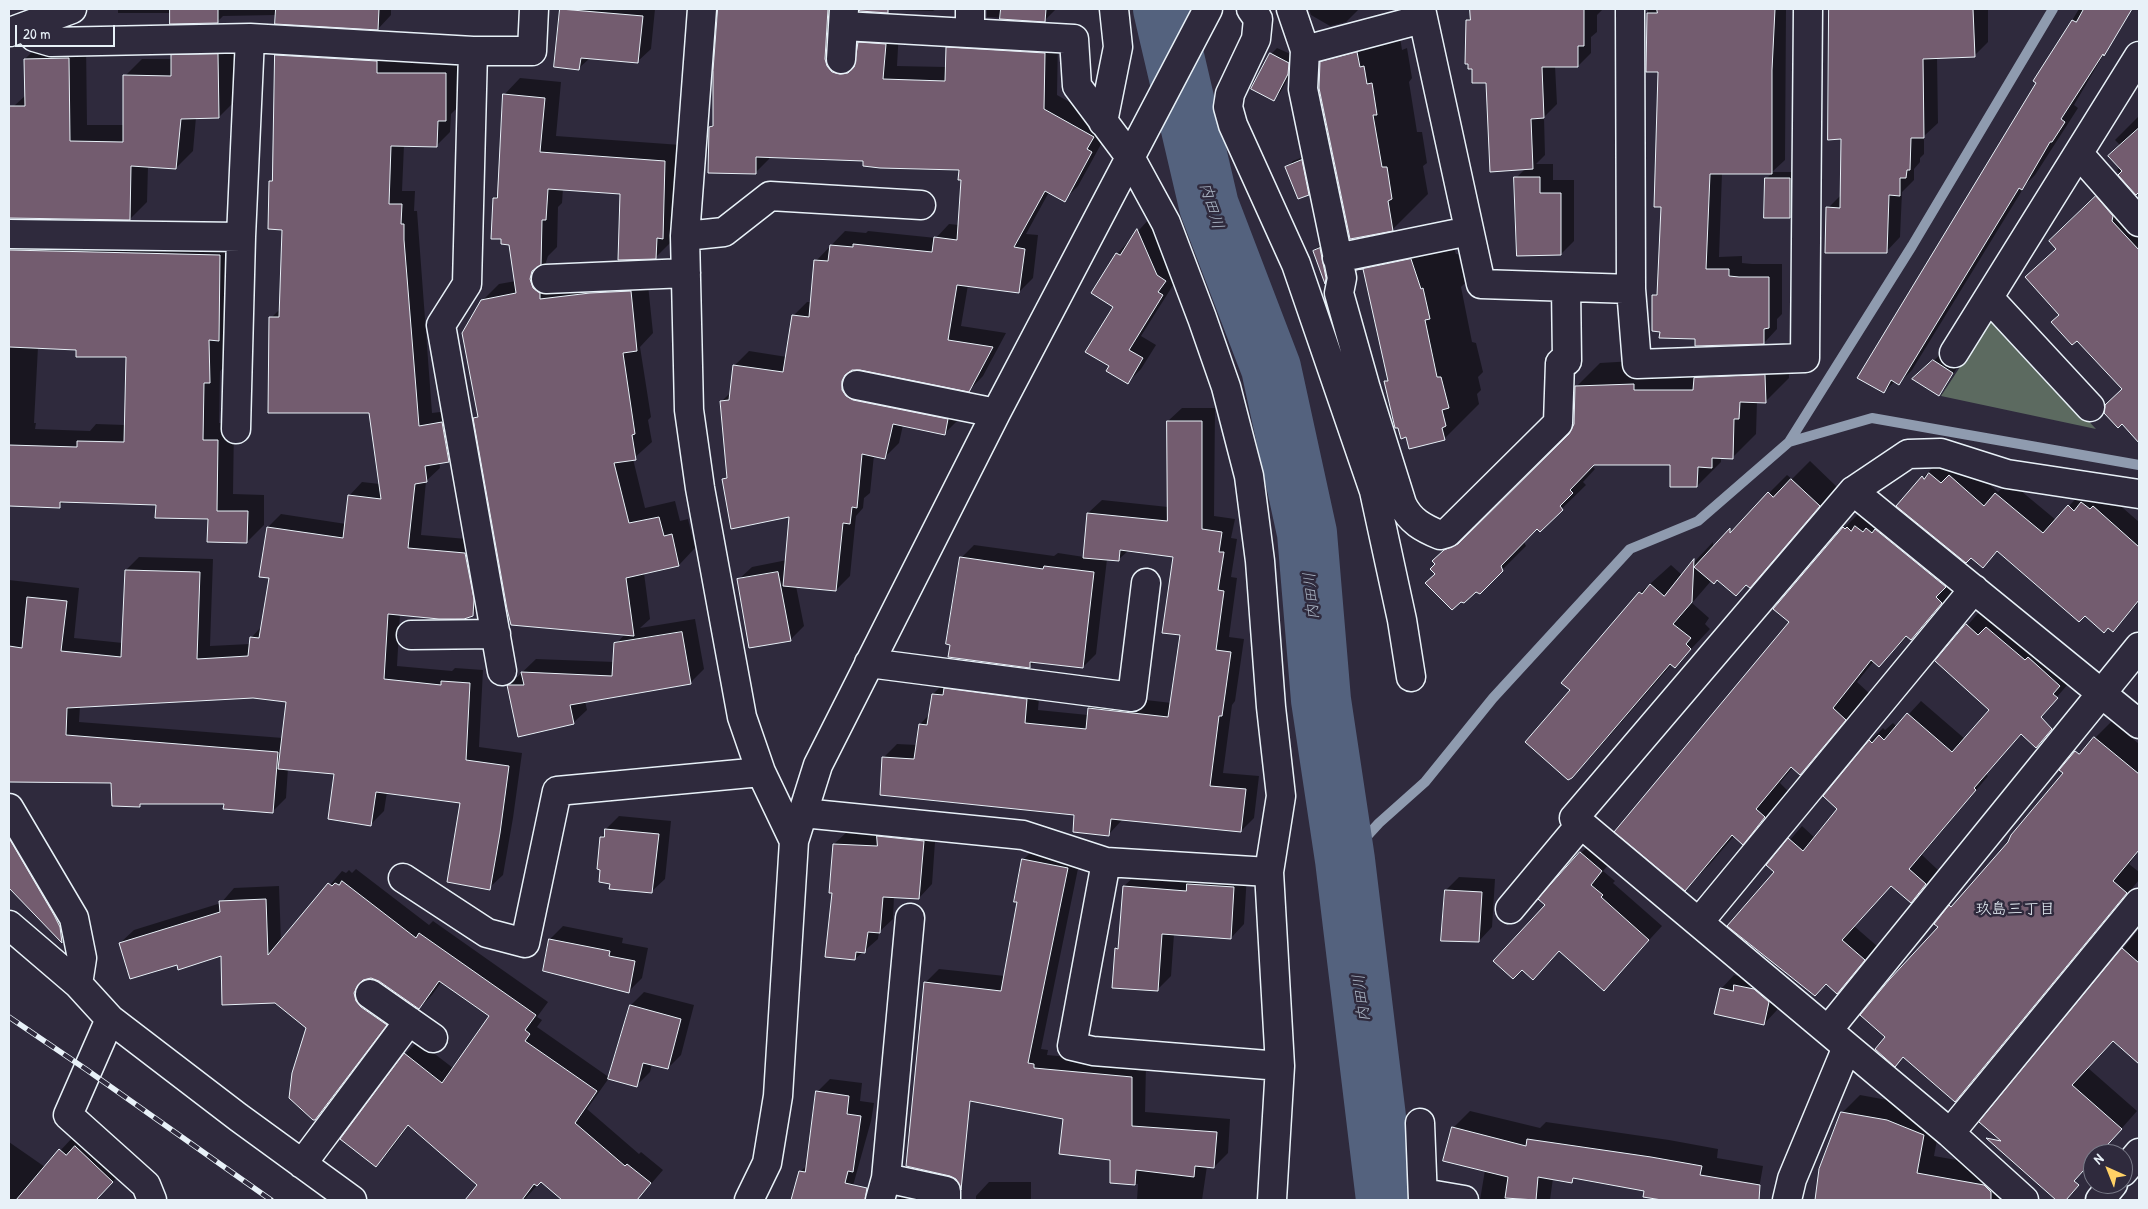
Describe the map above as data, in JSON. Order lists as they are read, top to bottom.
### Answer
{
  "districts": ["玖島三丁目"],
  "water": ["内田川"],
  "scale_bar": "20 m",
  "north": "top left"
}
